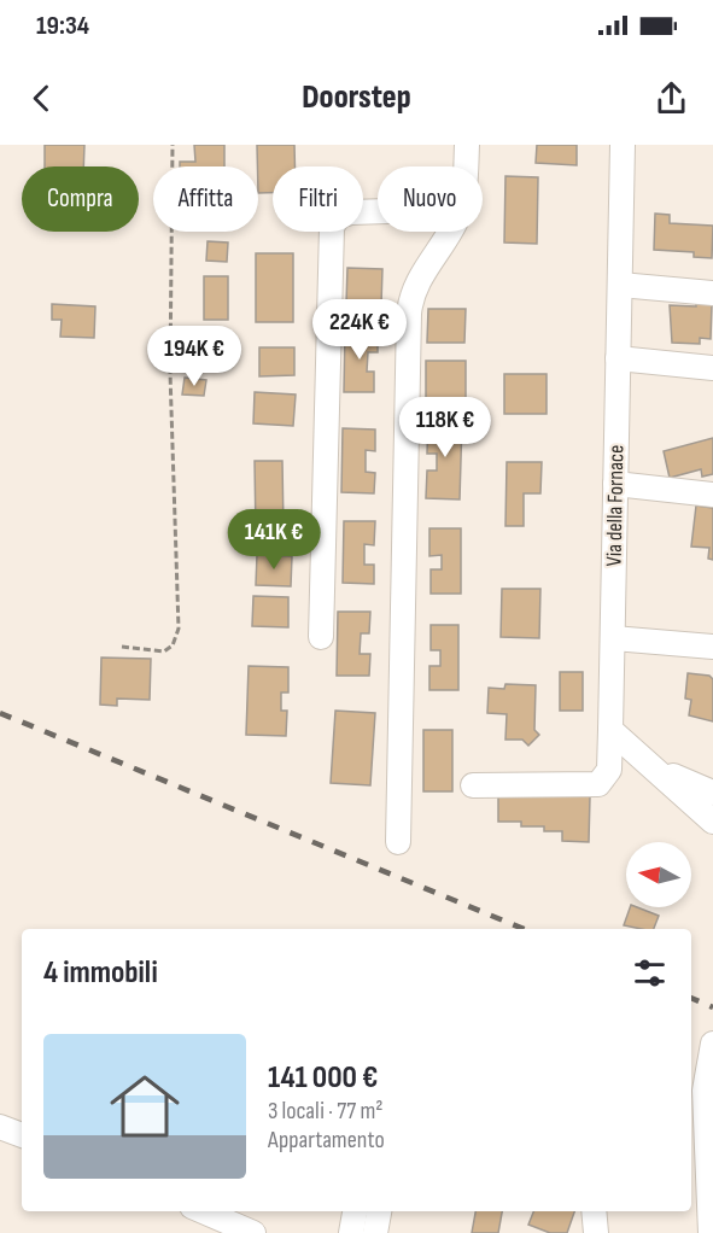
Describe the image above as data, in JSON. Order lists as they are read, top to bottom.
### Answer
{
  "streets": {
    "street": ["Via della Fornace"]
  },
  "north": "left",
  "page": {
    "status": "19:34",
    "header": "Doorstep",
    "chip": [
      "Compra",
      "Affitta",
      "Filtri",
      "Nuovo"
    ],
    "price": [
      "224K €",
      "194K €",
      "118K €",
      "141K €"
    ],
    "heading": "4 immobili",
    "list": [
      {
        "name": "141 000 €",
        "note": "3 locali · 77 m² · Appartamento"
      }
    ]
  }
}
